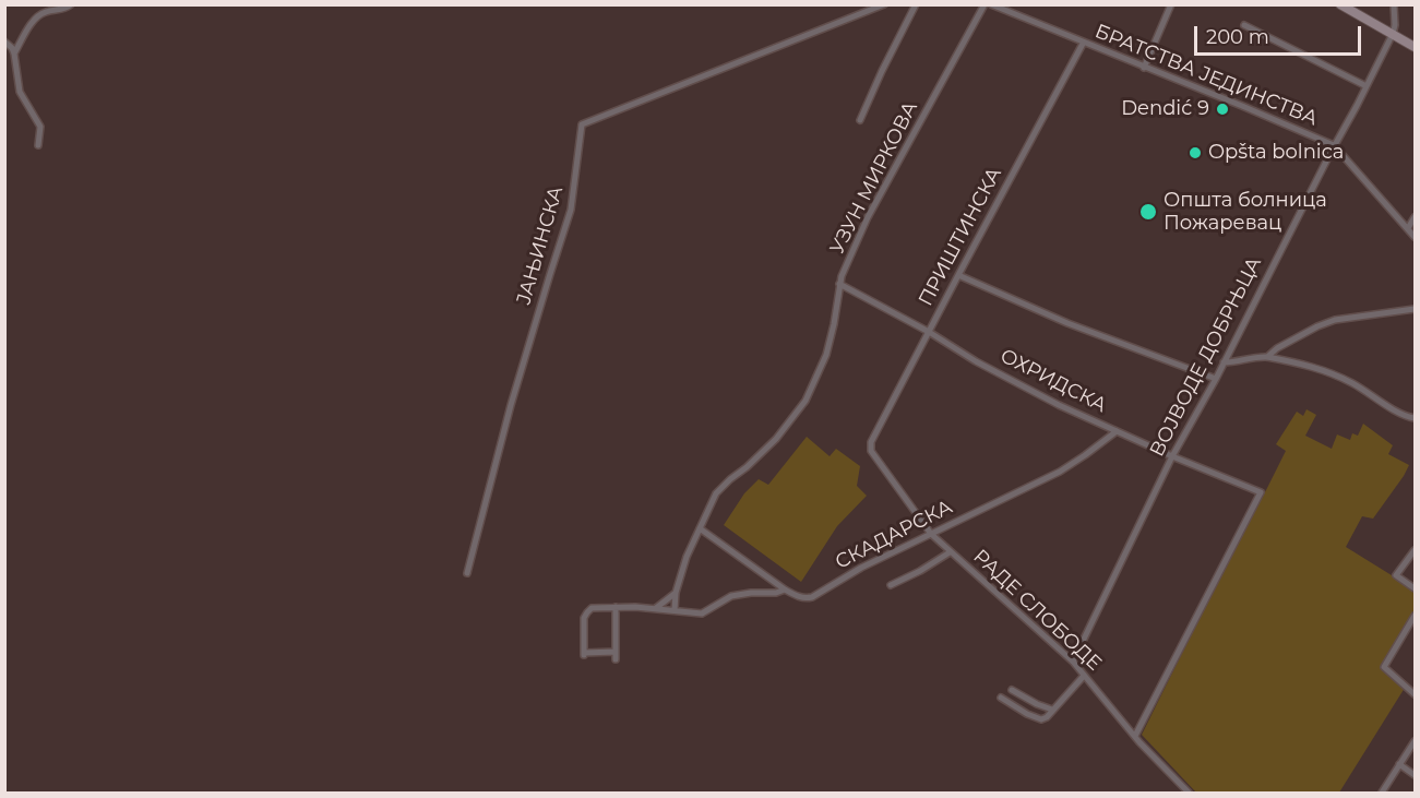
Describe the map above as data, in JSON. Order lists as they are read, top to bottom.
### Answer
{
  "streets": {
    "street": [
      "БРАТСТВА ЈЕДИНСТВА",
      "УЗУН МИРКОВА",
      "ПРИШТИНСКА",
      "ЈАЊИНСКА",
      "ВОЈВОДЕ ДОБРЊЦА",
      "ОХРИДСКА",
      "СКАДАРСКА",
      "РАДЕ СЛОБОДЕ"
    ]
  },
  "crossings": [
    ["БРАТСТВА ЈЕДИНСТВА", "ПРИШТИНСКА"],
    ["БРАТСТВА ЈЕДИНСТВА", "ВОЈВОДЕ ДОБРЊЦА"],
    ["УЗУН МИРКОВА", "ОХРИДСКА"],
    ["УЗУН МИРКОВА", "СКАДАРСКА"],
    ["ПРИШТИНСКА", "ОХРИДСКА"],
    ["ПРИШТИНСКА", "РАДЕ СЛОБОДЕ"],
    ["ВОЈВОДЕ ДОБРЊЦА", "ОХРИДСКА"],
    ["ВОЈВОДЕ ДОБРЊЦА", "РАДЕ СЛОБОДЕ"],
    ["ОХРИДСКА", "СКАДАРСКА"],
    ["ОХРИДСКА", "РАДЕ СЛОБОДЕ"],
    ["СКАДАРСКА", "РАДЕ СЛОБОДЕ"]
  ],
  "places": ["Dendić 9", "Opšta bolnica", "Општа болница Пожаревац"],
  "scale_bar": "200 m"
}
